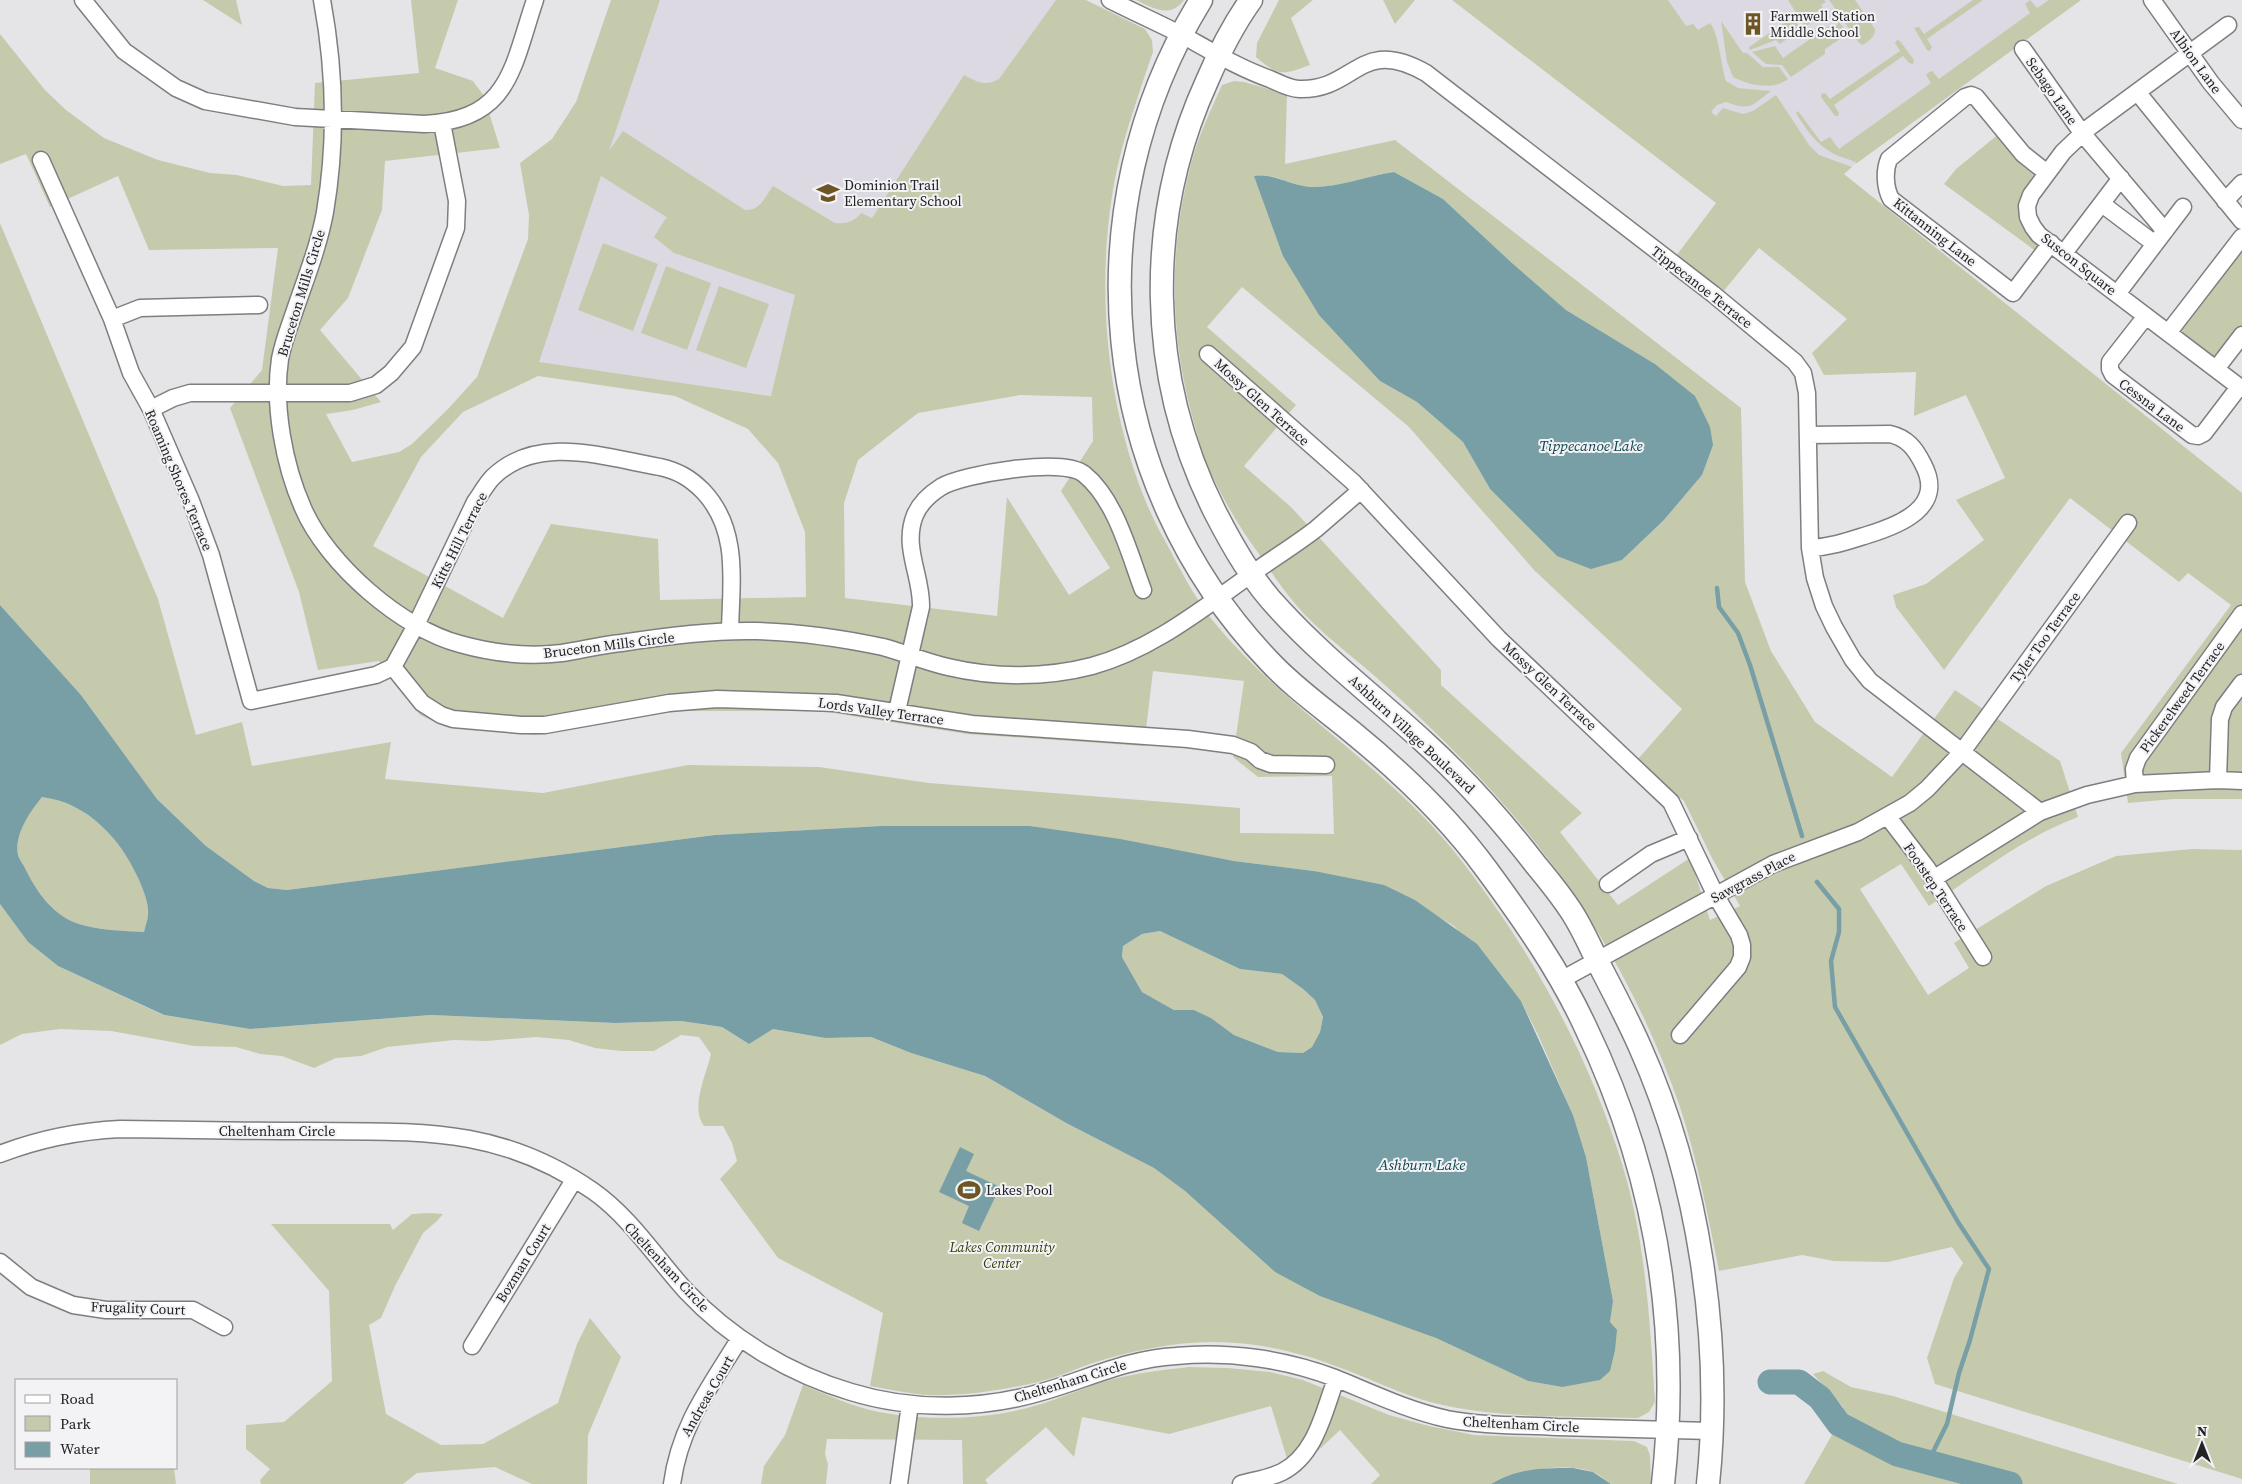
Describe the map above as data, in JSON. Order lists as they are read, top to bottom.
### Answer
{
  "streets": {
    "main road": ["Ashburn Village Boulevard"],
    "street": [
      "Albion Lane",
      "Sebago Lane",
      "Kittanning Lane",
      "Suscon Square",
      "Tippecanoe Terrace",
      "Bruceton Mills Circle",
      "Mossy Glen Terrace",
      "Cessna Lane",
      "Roaming Shores Terrace",
      "Kitts Hill Terrace",
      "Tyler Too Terrace",
      "Pickerelweed Terrace",
      "Lords Valley Terrace",
      "Sawgrass Place",
      "Footstep Terrace",
      "Cheltenham Circle",
      "Bozman Court",
      "Frugality Court",
      "Andreas Court"
    ]
  },
  "crossings": [
    ["Albion Lane", "Suscon Square"],
    ["Sebago Lane", "Suscon Square"],
    ["Kittanning Lane", "Suscon Square"],
    ["Suscon Square", "Cessna Lane"],
    ["Tippecanoe Terrace", "Tyler Too Terrace"],
    ["Tippecanoe Terrace", "Ashburn Village Boulevard"],
    ["Tippecanoe Terrace", "Sawgrass Place"],
    ["Bruceton Mills Circle", "Kitts Hill Terrace"],
    ["Bruceton Mills Circle", "Ashburn Village Boulevard"],
    ["Mossy Glen Terrace", "Sawgrass Place"],
    ["Roaming Shores Terrace", "Kitts Hill Terrace"],
    ["Roaming Shores Terrace", "Lords Valley Terrace"],
    ["Kitts Hill Terrace", "Lords Valley Terrace"],
    ["Tyler Too Terrace", "Sawgrass Place"],
    ["Ashburn Village Boulevard", "Sawgrass Place"],
    ["Ashburn Village Boulevard", "Cheltenham Circle"],
    ["Sawgrass Place", "Footstep Terrace"],
    ["Cheltenham Circle", "Bozman Court"],
    ["Cheltenham Circle", "Andreas Court"]
  ],
  "water": ["Tippecanoe Lake", "Ashburn Lake"],
  "parks": ["Lakes Community Center"],
  "places": {
    "building": ["Farmwell Station Middle School"],
    "school or university": ["Dominion Trail Elementary School"],
    "sports": ["Lakes Pool"]
  },
  "legend": ["Road", "Park", "Water"],
  "north": "top"
}
